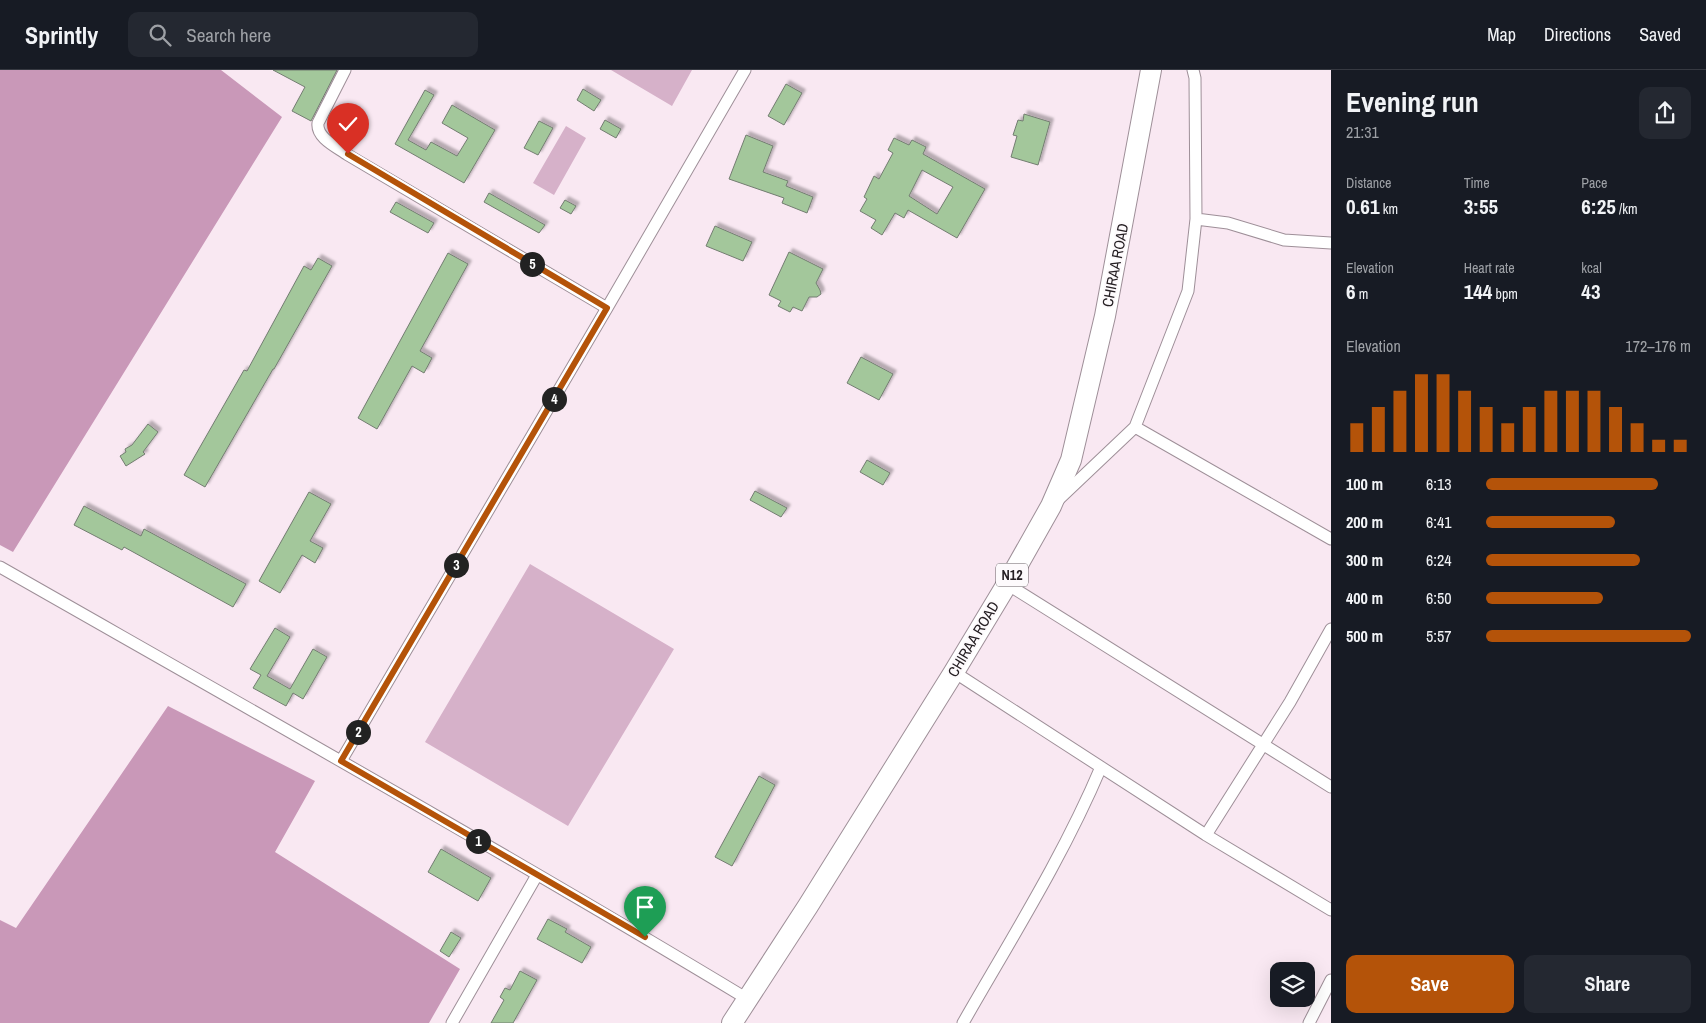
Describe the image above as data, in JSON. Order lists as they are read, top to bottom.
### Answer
{
  "streets": {
    "highway": ["CHIRAA ROAD", "N12"]
  },
  "page": {
    "header": "Sprintly",
    "search": "Search here",
    "nav": ["Map", "Directions", "Saved"],
    "heading": ["Evening run", "21:31"],
    "stats": [
      ["Distance", "0.61 km"],
      ["Time", "3:55"],
      ["Pace", "6:25 /km"],
      ["Elevation", "6 m"],
      ["Heart rate", "144 bpm"],
      ["kcal", "43"]
    ],
    "pins": [
      "5",
      "4",
      "3",
      "2",
      "1"
    ],
    "chart": ["Elevation", "172–176 m"],
    "list": [
      {
        "name": "100 m",
        "note": "6:13"
      },
      {
        "name": "200 m",
        "note": "6:41"
      },
      {
        "name": "300 m",
        "note": "6:24"
      },
      {
        "name": "400 m",
        "note": "6:50"
      },
      {
        "name": "500 m",
        "note": "5:57"
      }
    ],
    "buttons": ["Save", "Share"]
  }
}
